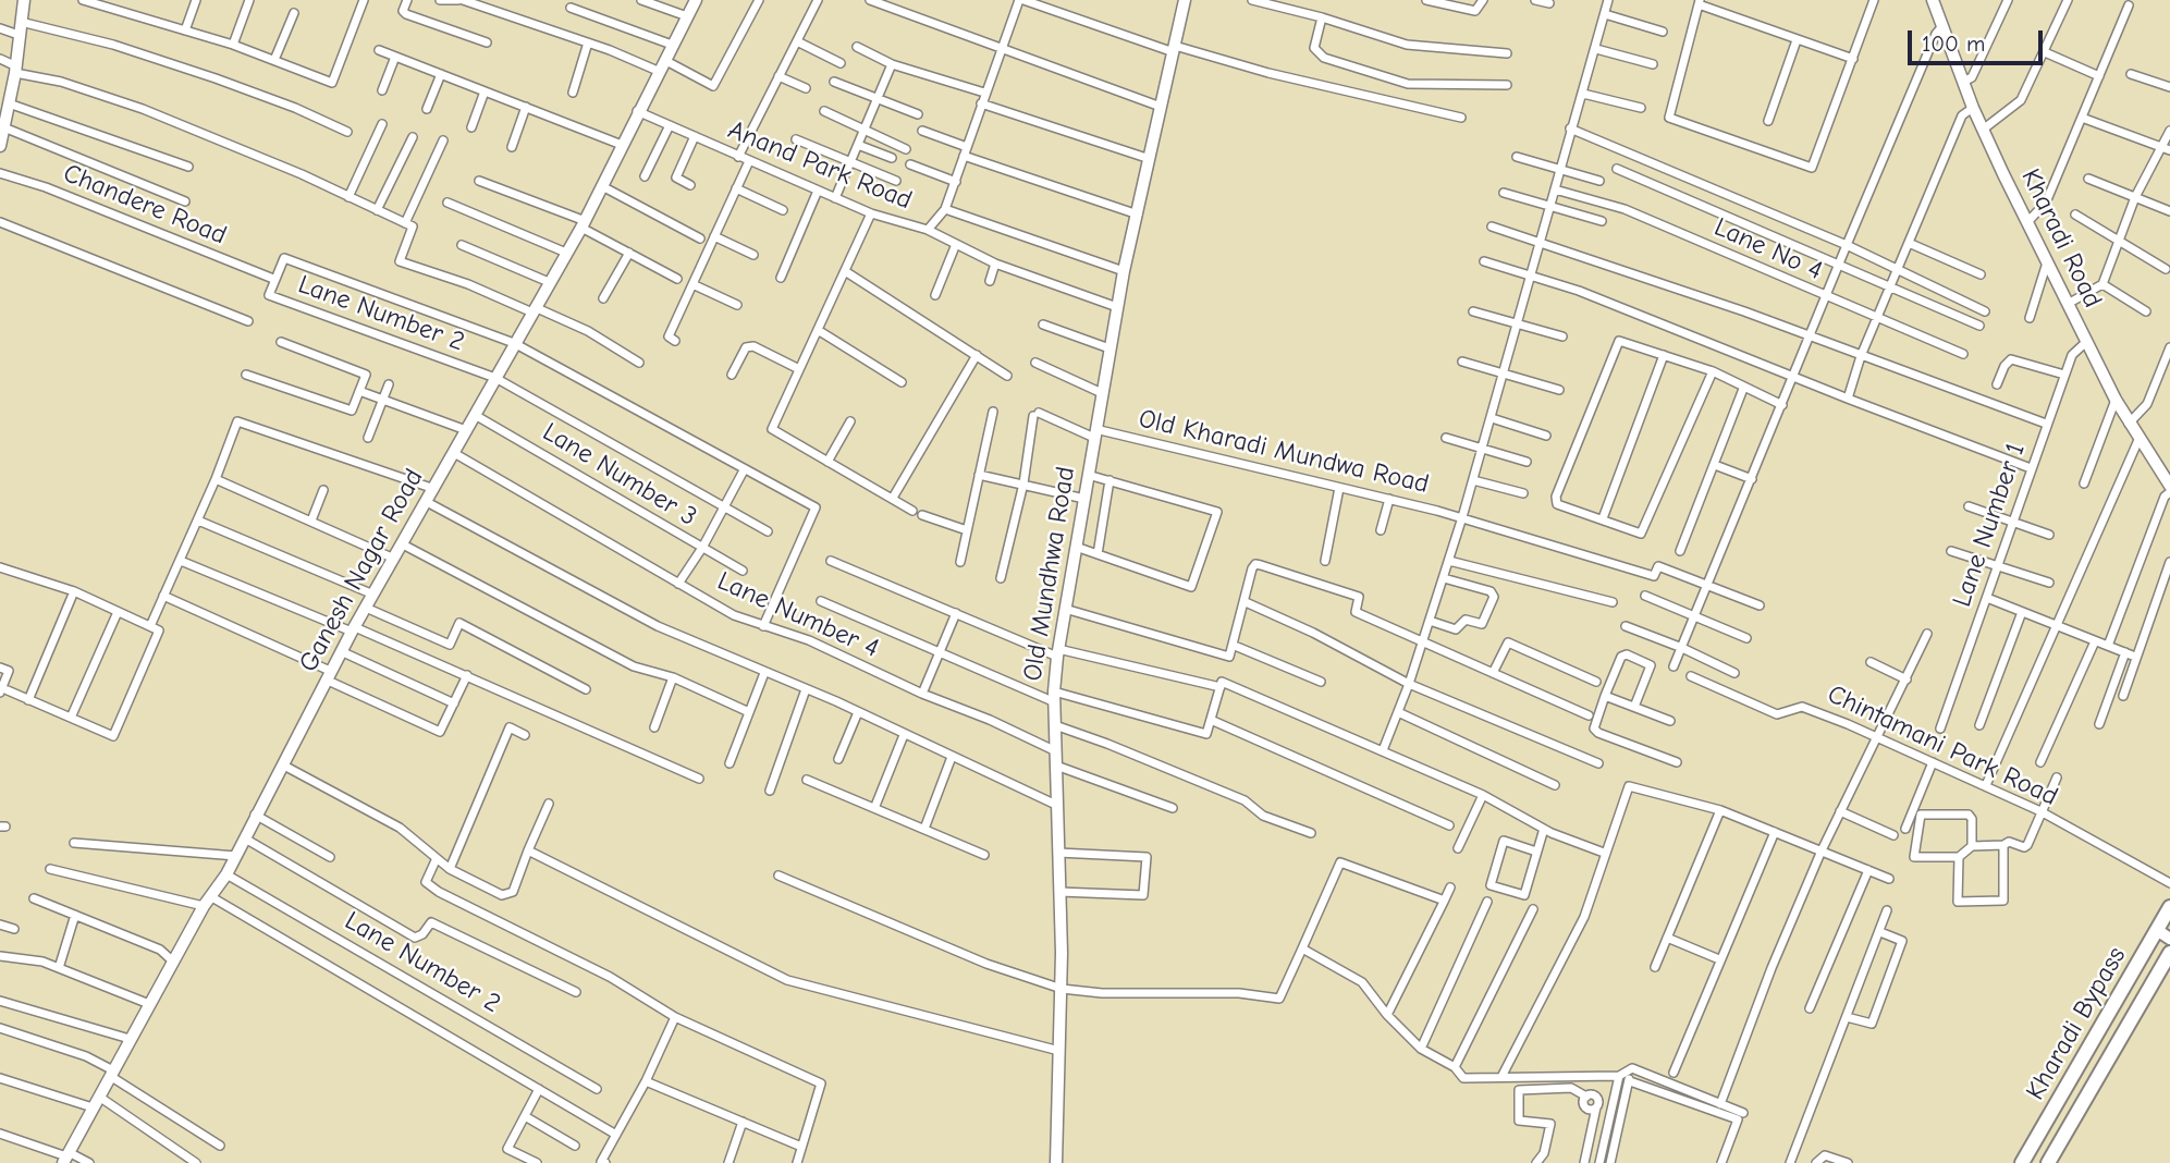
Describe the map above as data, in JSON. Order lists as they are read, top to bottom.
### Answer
{
  "streets": {
    "highway": ["Kharadi Bypass"],
    "street": [
      "Anand Park Road",
      "Chandere Road",
      "Kharadi Road",
      "Lane No 4",
      "Lane Number 2",
      "Old Kharadi Mundwa Road",
      "Lane Number 3",
      "Lane Number 1",
      "Ganesh Nagar Road",
      "Old Mundhwa Road",
      "Lane Number 4",
      "Chintamani Park Road"
    ]
  },
  "crossings": [
    ["Anand Park Road", "Ganesh Nagar Road"],
    ["Chandere Road", "Lane Number 2"],
    ["Kharadi Road", "Lane Number 1"],
    ["Lane Number 2", "Ganesh Nagar Road"],
    ["Old Kharadi Mundwa Road", "Old Mundhwa Road"],
    ["Lane Number 3", "Ganesh Nagar Road"],
    ["Ganesh Nagar Road", "Lane Number 4"],
    ["Old Mundhwa Road", "Lane Number 4"]
  ],
  "scale_bar": "100 m"
}
